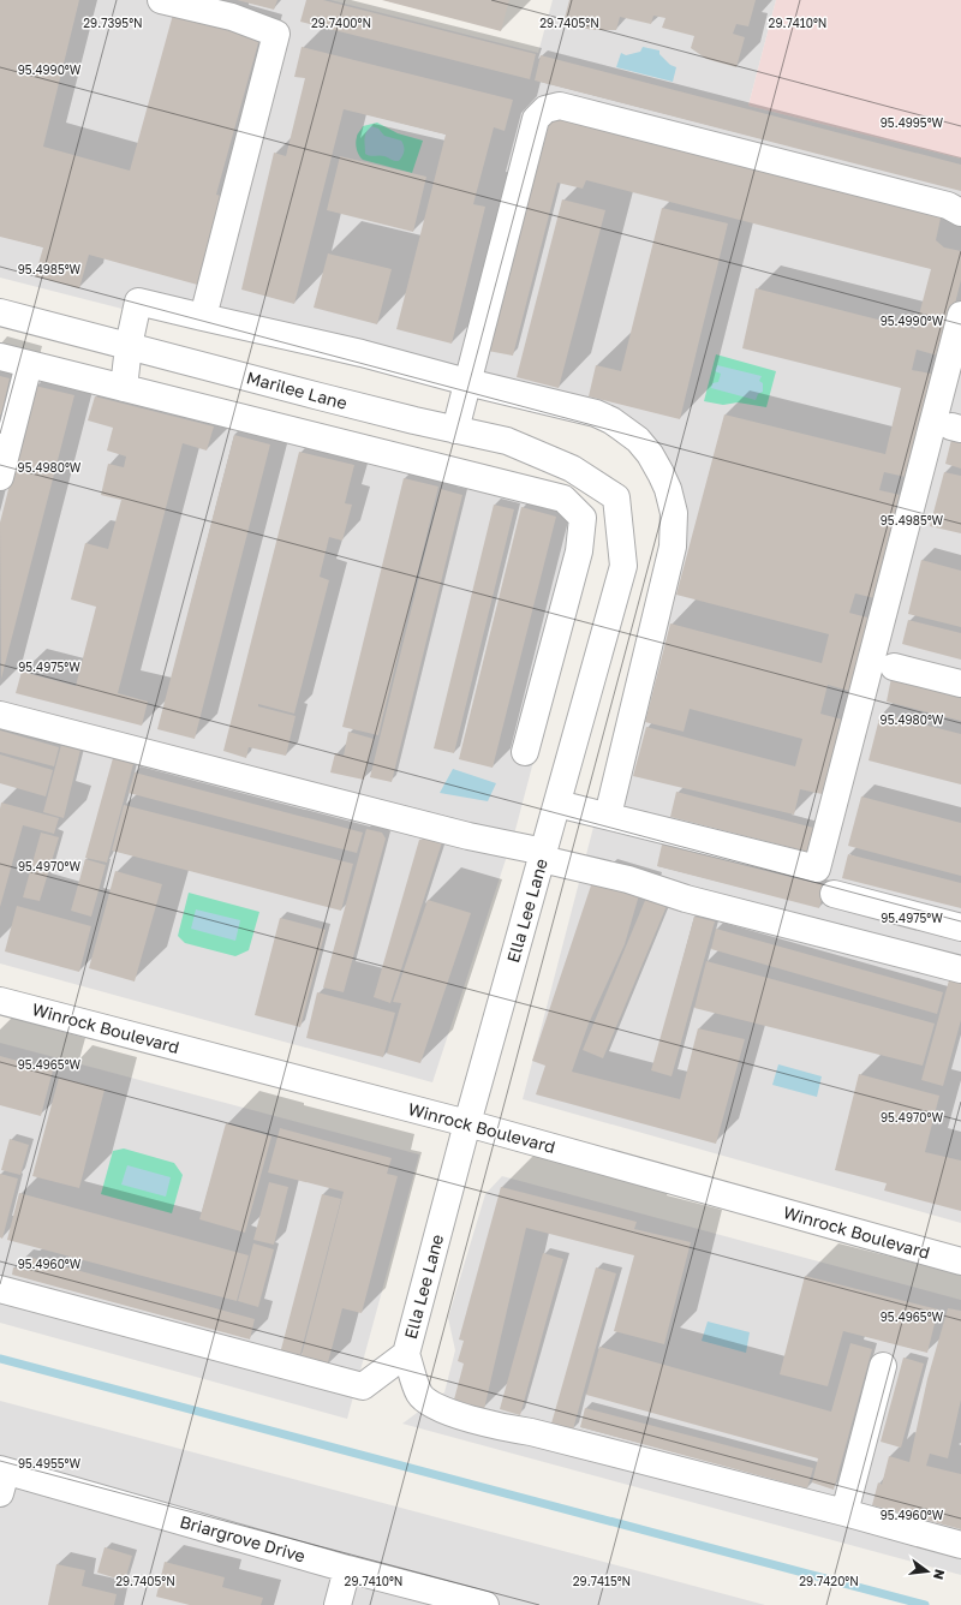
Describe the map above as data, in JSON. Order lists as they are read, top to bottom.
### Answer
{
  "streets": {
    "street": [
      "Marilee Lane",
      "Ella Lee Lane",
      "Winrock Boulevard",
      "Briargrove Drive"
    ]
  },
  "crossings": [
    ["Marilee Lane", "Ella Lee Lane"],
    ["Ella Lee Lane", "Winrock Boulevard"]
  ],
  "north": "right",
  "coordinates": [
    "29.7395°N",
    "29.7400°N",
    "29.7405°N",
    "29.7410°N",
    "95.4990°W",
    "95.4995°W",
    "95.4985°W",
    "95.4980°W",
    "95.4975°W",
    "95.4970°W",
    "95.4965°W",
    "95.4960°W",
    "95.4955°W",
    "29.7415°N",
    "29.7420°N"
  ]
}
